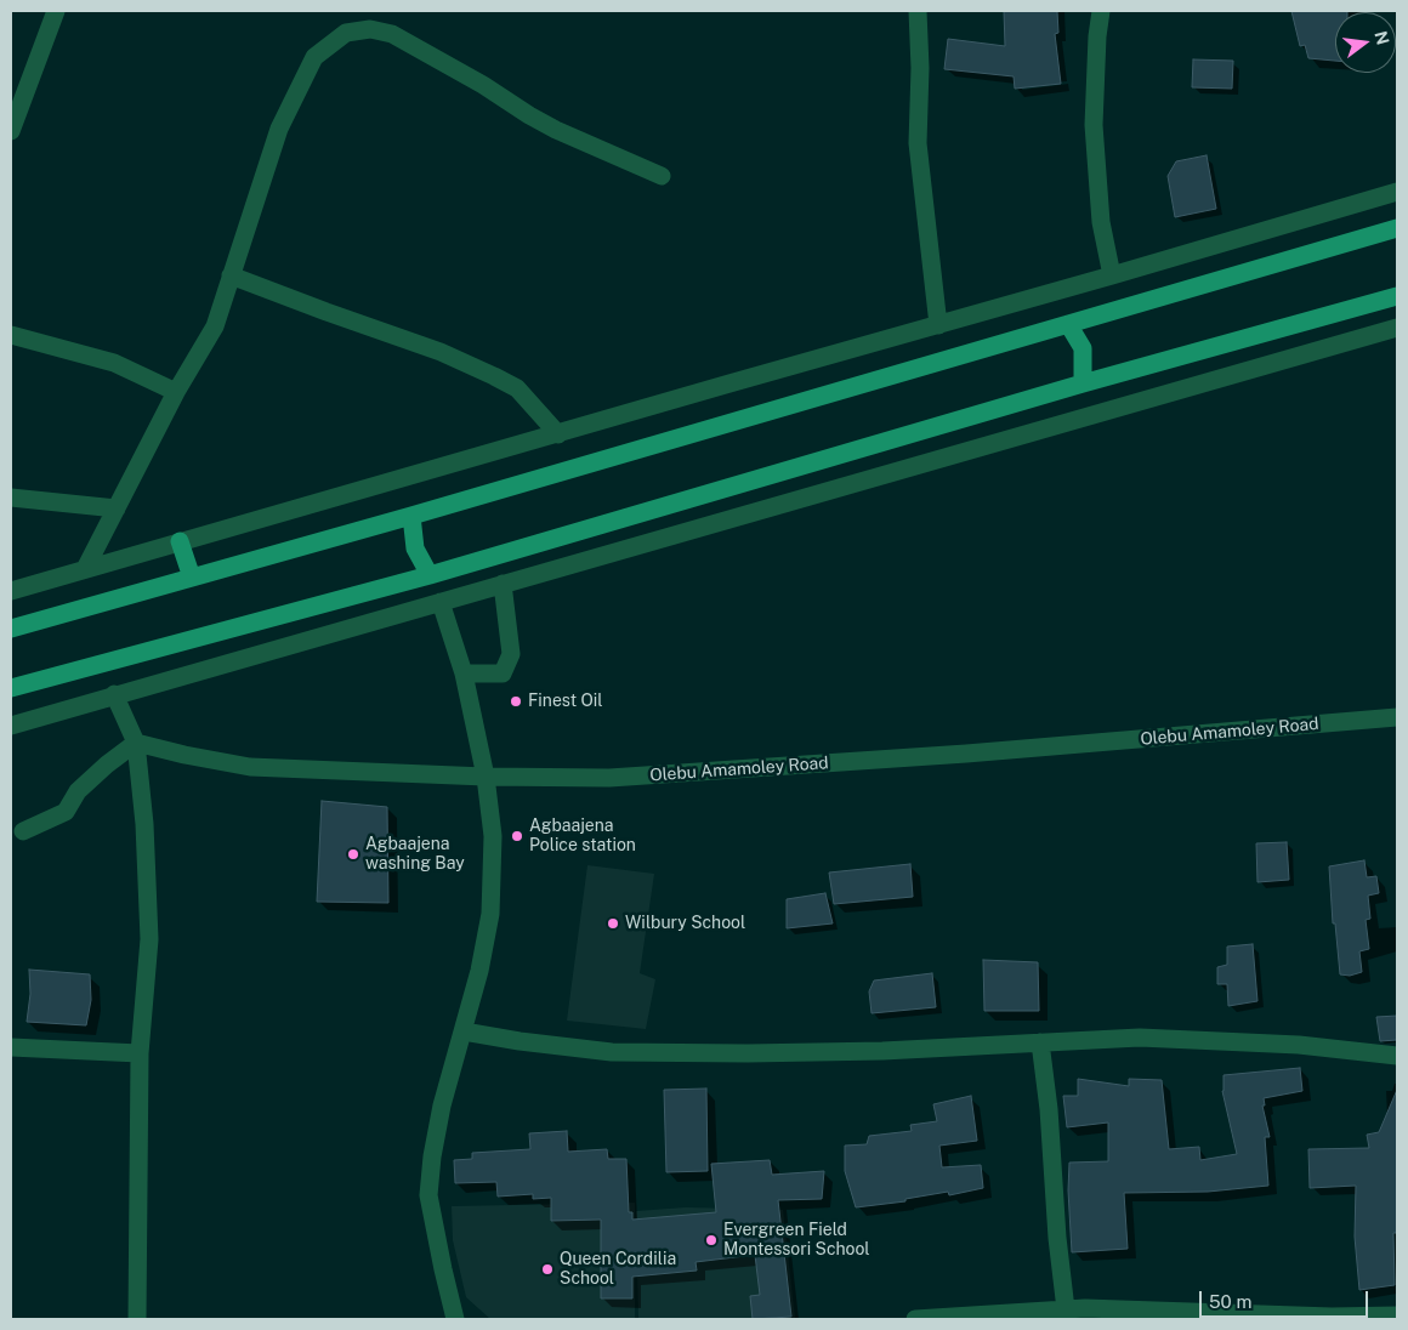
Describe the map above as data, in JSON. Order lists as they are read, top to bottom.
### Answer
{
  "streets": {
    "street": ["Olebu Amamoley Road"]
  },
  "places": [
    "Finest Oil",
    "Agbaajena Police station",
    "Agbaajena washing Bay",
    "Wilbury School",
    "Evergreen Field Montessori School",
    "Queen Cordilia School"
  ],
  "scale_bar": "50 m",
  "north": "right"
}
